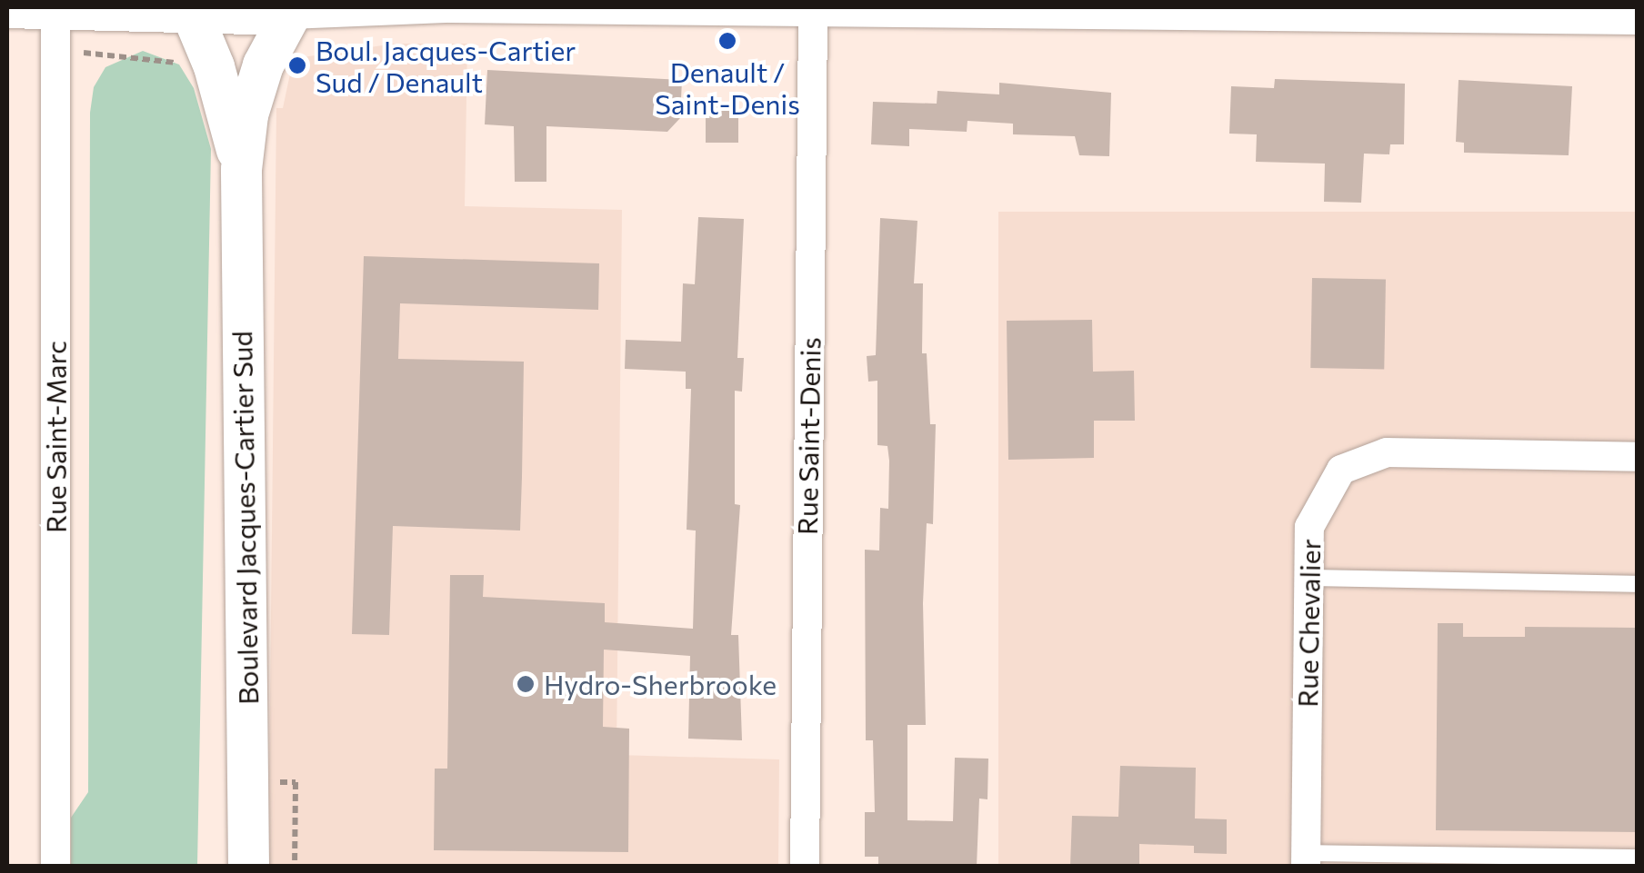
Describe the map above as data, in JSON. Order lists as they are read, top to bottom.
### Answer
{
  "streets": {
    "main road": ["Boulevard Jacques-Cartier Sud"],
    "street": ["Rue Saint-Denis", "Rue Saint-Marc", "Rue Chevalier"]
  },
  "places": ["Denault / Saint-Denis", "Boul. Jacques-Cartier Sud / Denault", "Hydro-Sherbrooke"]
}
